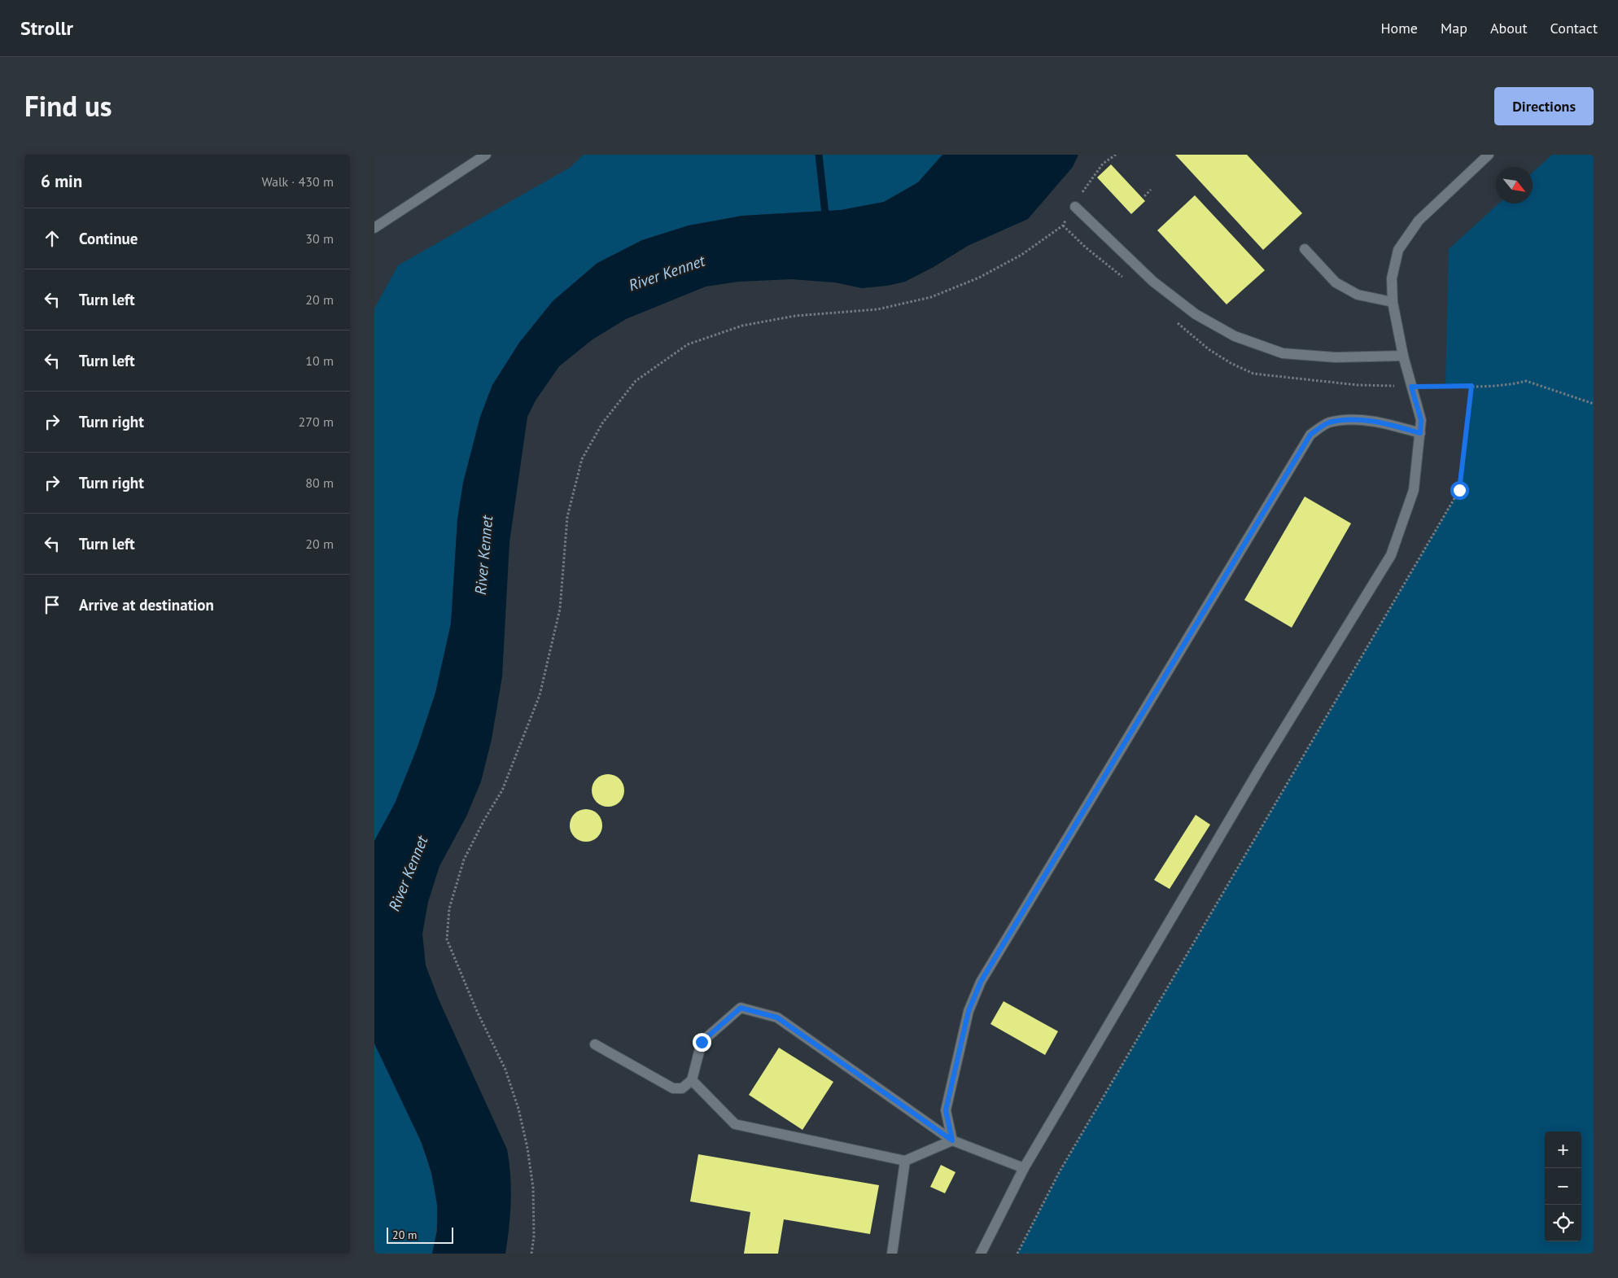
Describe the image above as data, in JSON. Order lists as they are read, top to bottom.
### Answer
{
  "water": ["River Kennet"],
  "scale_bar": "20 m",
  "north": "bottom right",
  "page": {
    "header": "Strollr",
    "nav": [
      "Home",
      "Map",
      "About",
      "Contact"
    ],
    "title": "Find us",
    "buttons": "Directions",
    "heading": ["6 min", "Walk · 430 m"],
    "list": [
      ["Continue", "30 m"],
      ["Turn left", "20 m"],
      ["Turn left", "10 m"],
      ["Turn right", "270 m"],
      ["Turn right", "80 m"],
      ["Turn left", "20 m"],
      "Arrive at destination"
    ],
    "map_buttons": ["+", "−"],
    "scale": "20 m"
  }
}
